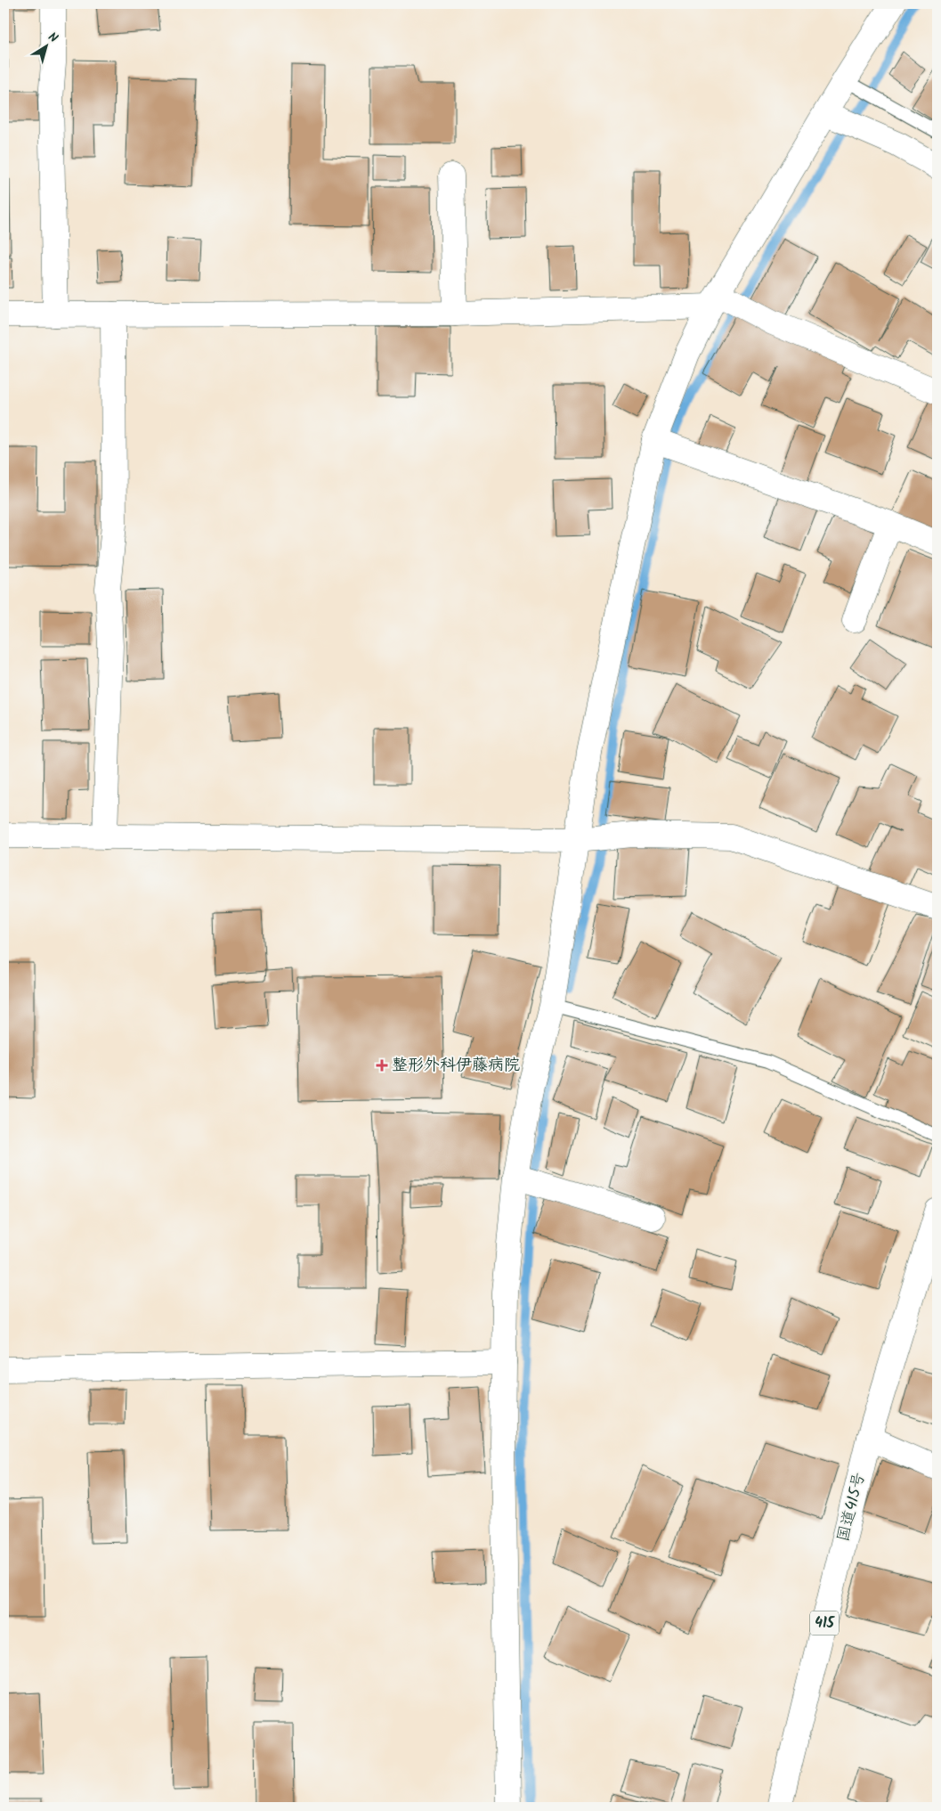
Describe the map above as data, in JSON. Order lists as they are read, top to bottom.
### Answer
{
  "streets": {
    "main road": ["国道415号", "415"]
  },
  "places": {
    "health": ["整形外科伊藤病院"]
  },
  "north": "top right"
}
